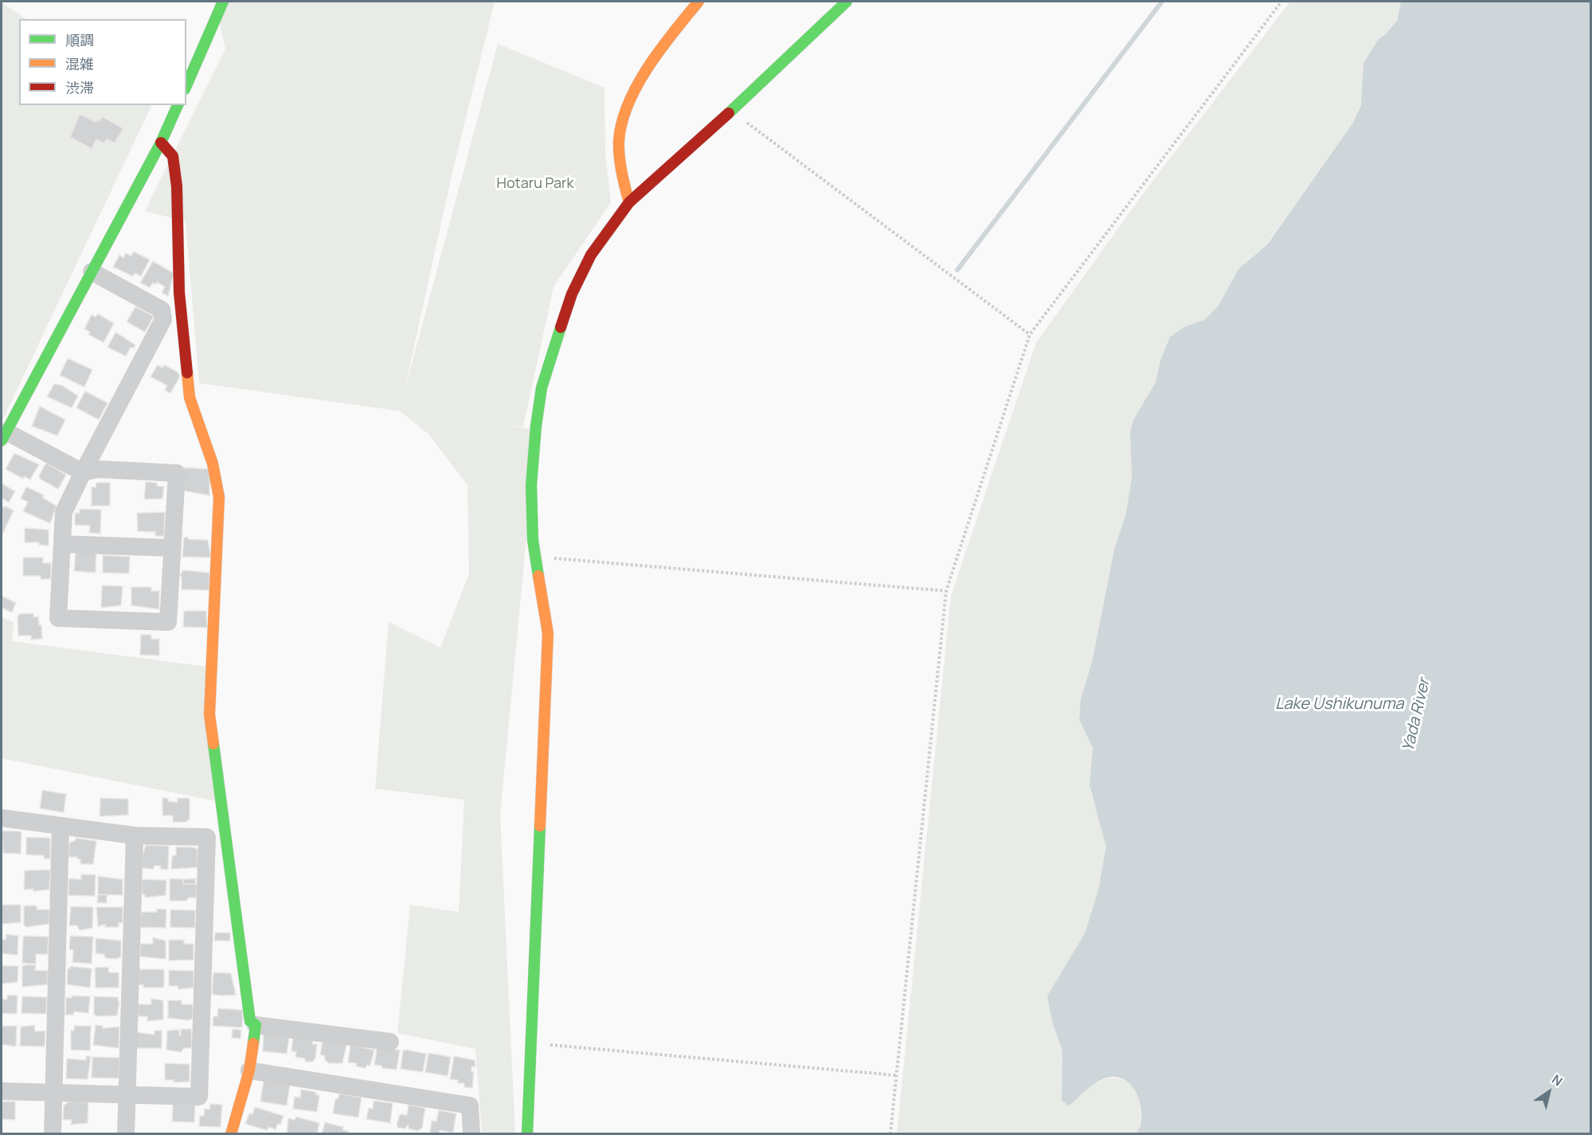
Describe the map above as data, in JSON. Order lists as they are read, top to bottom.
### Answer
{
  "water": ["Lake Ushikunuma", "Yada River"],
  "parks": ["Hotaru Park"],
  "legend": ["順調", "混雑", "渋滞"],
  "north": "top right"
}
